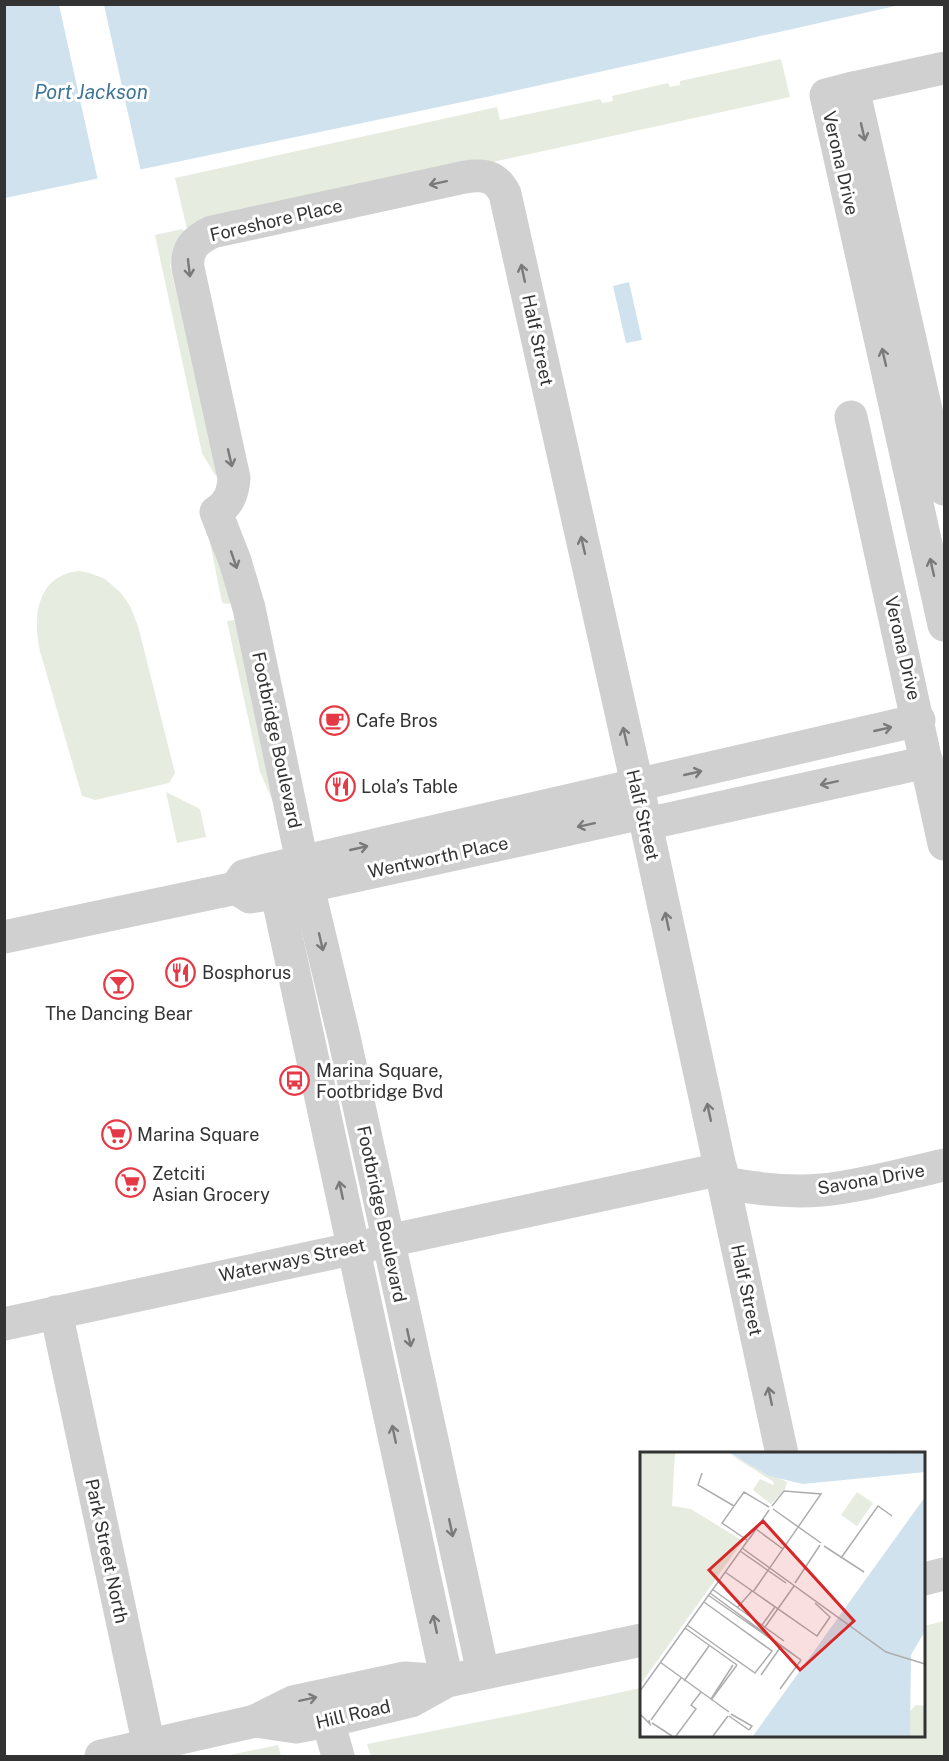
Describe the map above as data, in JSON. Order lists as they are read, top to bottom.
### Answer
{
  "streets": {
    "street": [
      "Verona Drive",
      "Foreshore Place",
      "Half Street",
      "Footbridge Boulevard",
      "Wentworth Place",
      "Savona Drive",
      "Waterways Street",
      "Park Street North",
      "Hill Road"
    ]
  },
  "crossings": [
    ["Foreshore Place", "Half Street"],
    ["Foreshore Place", "Footbridge Boulevard"],
    ["Half Street", "Wentworth Place"],
    ["Half Street", "Savona Drive"],
    ["Half Street", "Waterways Street"],
    ["Footbridge Boulevard", "Wentworth Place"],
    ["Footbridge Boulevard", "Waterways Street"],
    ["Footbridge Boulevard", "Hill Road"],
    ["Savona Drive", "Waterways Street"],
    ["Waterways Street", "Park Street North"],
    ["Park Street North", "Hill Road"]
  ],
  "one_way": ["Half Street"],
  "water": ["Port Jackson"],
  "places": {
    "cafe": ["Cafe Bros"],
    "restaurant": ["Lola’s Table", "Bosphorus"],
    "bar": ["The Dancing Bear"],
    "bus stop": ["Marina Square, Footbridge Bvd"],
    "supermarket": ["Marina Square", "Zetciti Asian Grocery"]
  }
}
